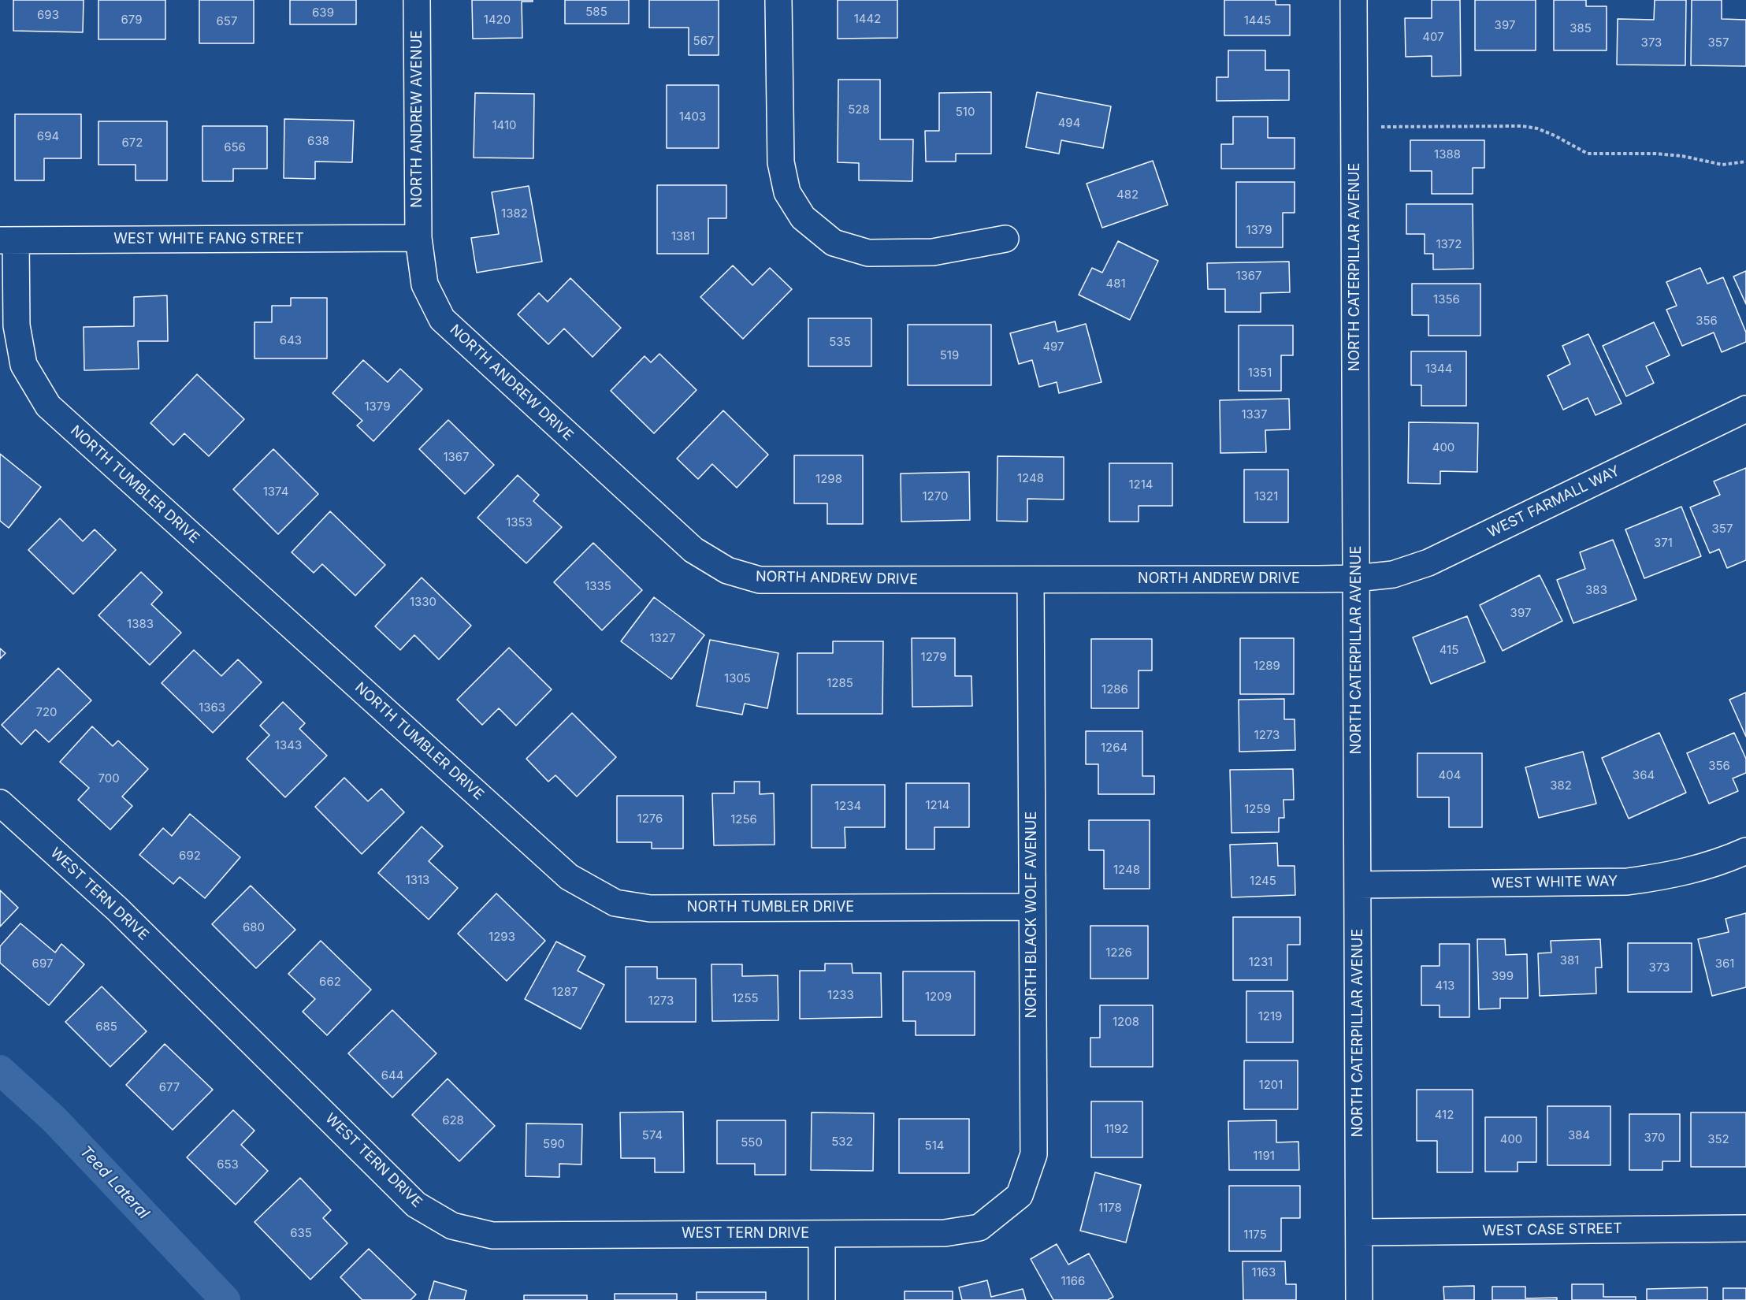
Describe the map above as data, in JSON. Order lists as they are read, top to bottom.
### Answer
{
  "streets": {
    "street": [
      "NORTH ANDREW AVENUE",
      "WEST WHITE FANG STREET",
      "NORTH CATERPILLAR AVENUE",
      "NORTH ANDREW DRIVE",
      "NORTH TUMBLER DRIVE",
      "WEST FARMALL WAY",
      "WEST WHITE WAY",
      "WEST TERN DRIVE",
      "NORTH BLACK WOLF AVENUE",
      "WEST CASE STREET"
    ]
  },
  "crossings": [
    ["NORTH ANDREW AVENUE", "WEST WHITE FANG STREET"],
    ["NORTH ANDREW AVENUE", "NORTH ANDREW DRIVE"],
    ["WEST WHITE FANG STREET", "NORTH ANDREW DRIVE"],
    ["WEST WHITE FANG STREET", "NORTH TUMBLER DRIVE"],
    ["NORTH CATERPILLAR AVENUE", "NORTH ANDREW DRIVE"],
    ["NORTH CATERPILLAR AVENUE", "WEST FARMALL WAY"],
    ["NORTH CATERPILLAR AVENUE", "WEST WHITE WAY"],
    ["NORTH CATERPILLAR AVENUE", "WEST CASE STREET"],
    ["NORTH ANDREW DRIVE", "WEST FARMALL WAY"],
    ["NORTH ANDREW DRIVE", "NORTH BLACK WOLF AVENUE"],
    ["NORTH TUMBLER DRIVE", "NORTH BLACK WOLF AVENUE"],
    ["WEST TERN DRIVE", "NORTH BLACK WOLF AVENUE"]
  ],
  "water": ["Teed Lateral"],
  "house_numbers": [
    "585",
    "639",
    "693",
    "1442",
    "679",
    "1420",
    "1445",
    "657",
    "397",
    "385",
    "407",
    "567",
    "373",
    "357",
    "528",
    "510",
    "1403",
    "494",
    "1410",
    "694",
    "638",
    "672",
    "656",
    "1388",
    "482",
    "1382",
    "1379",
    "1381",
    "1372",
    "1367",
    "481",
    "1356",
    "356",
    "643",
    "535",
    "497",
    "519",
    "1344",
    "1351",
    "1379",
    "1337",
    "400",
    "1367",
    "1248",
    "1298",
    "1214",
    "1374",
    "1270",
    "1321",
    "1353",
    "357",
    "371",
    "1335",
    "383",
    "1330",
    "397",
    "1383",
    "1327",
    "415",
    "1279",
    "1289",
    "1305",
    "1285",
    "1286",
    "1363",
    "720",
    "1273",
    "1343",
    "1264",
    "356",
    "404",
    "364",
    "700",
    "382",
    "1214",
    "1234",
    "1259",
    "1276",
    "1256",
    "692",
    "1248",
    "1313",
    "1245",
    "680",
    "1293",
    "1226",
    "381",
    "1231",
    "697",
    "361",
    "373",
    "399",
    "662",
    "413",
    "1287",
    "1233",
    "1209",
    "1255",
    "1273",
    "1219",
    "1208",
    "685",
    "644",
    "1201",
    "677",
    "412",
    "628",
    "1192",
    "574",
    "384",
    "370",
    "400",
    "352",
    "532",
    "550",
    "590",
    "514",
    "1191",
    "653",
    "1178",
    "635",
    "1175",
    "1163",
    "1166"
  ]
}
